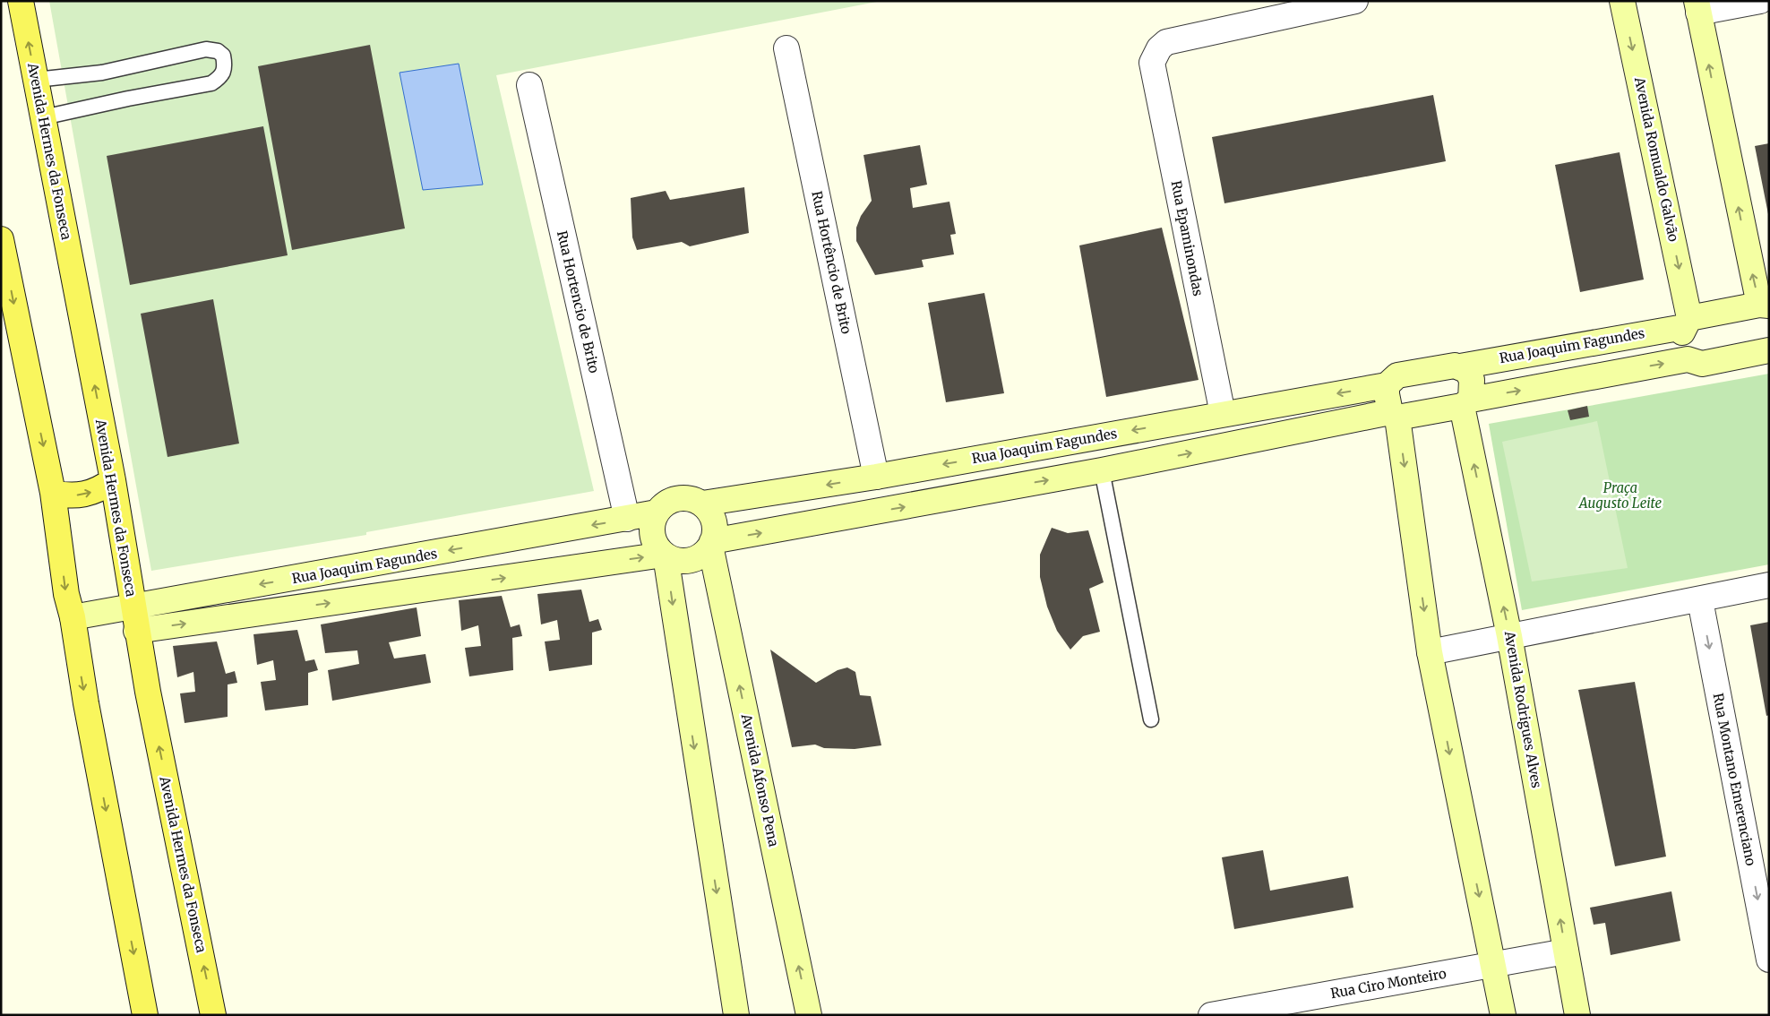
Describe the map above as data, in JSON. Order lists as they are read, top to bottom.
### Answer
{
  "streets": {
    "main road": [
      "Avenida Hermes da Fonseca",
      "Avenida Romualdo Galvão",
      "Rua Joaquim Fagundes",
      "Avenida Rodrigues Alves",
      "Avenida Afonso Pena"
    ],
    "street": [
      "Rua Epaminondas",
      "Rua Hortêncio de Brito",
      "Rua Hortencio de Brito",
      "Rua Montano Emerenciano",
      "Rua Ciro Monteiro"
    ]
  },
  "crossings": [
    ["Avenida Hermes da Fonseca", "Rua Joaquim Fagundes"],
    ["Avenida Romualdo Galvão", "Rua Joaquim Fagundes"],
    ["Rua Epaminondas", "Rua Joaquim Fagundes"],
    ["Rua Hortêncio de Brito", "Rua Joaquim Fagundes"],
    ["Rua Hortencio de Brito", "Rua Joaquim Fagundes"],
    ["Rua Joaquim Fagundes", "Avenida Afonso Pena"],
    ["Avenida Rodrigues Alves", "Rua Ciro Monteiro"]
  ],
  "one_way": ["Rua Montano Emerenciano"],
  "parks": ["Praça Augusto Leite"]
}
